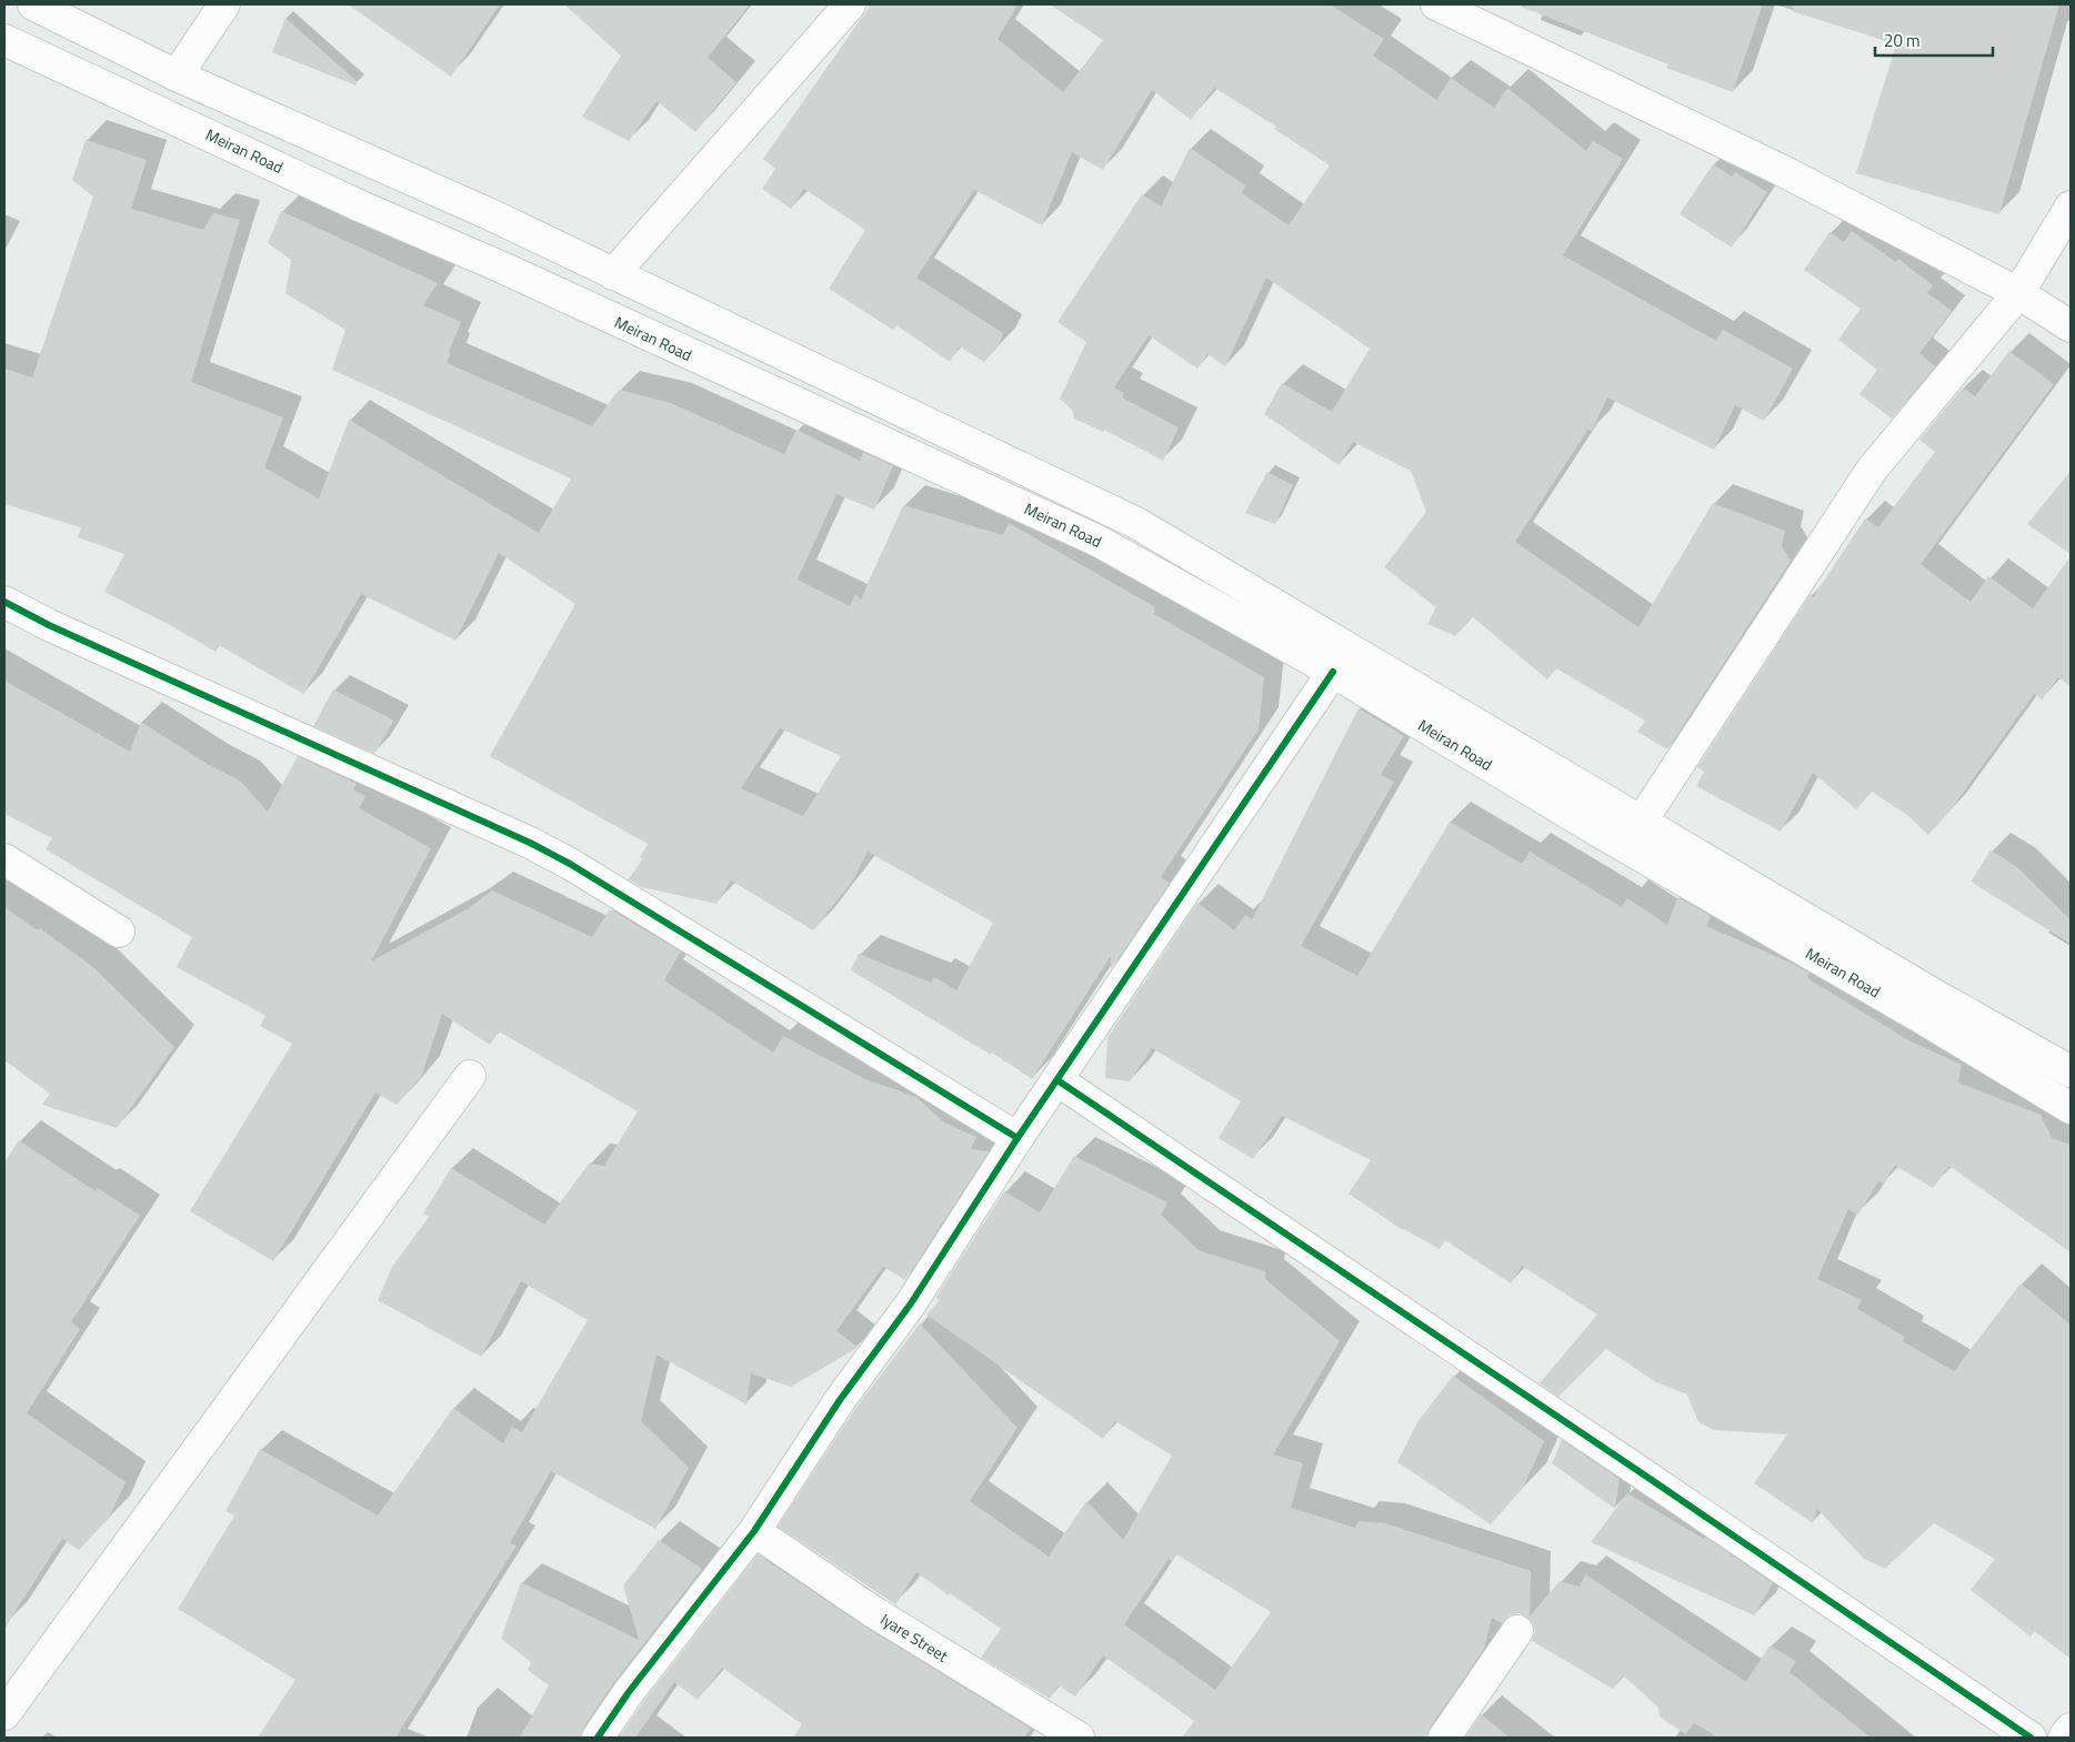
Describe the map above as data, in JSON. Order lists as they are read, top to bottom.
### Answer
{
  "streets": {
    "street": ["Meiran Road", "Iyare Street"]
  },
  "scale_bar": "20 m"
}
